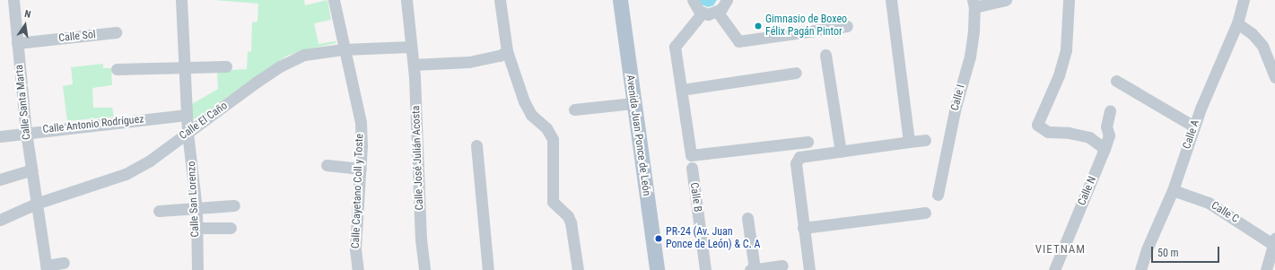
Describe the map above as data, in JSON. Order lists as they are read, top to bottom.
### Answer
{
  "streets": {
    "main road": ["Avenida Juan Ponce de León"],
    "street": [
      "Calle Sol",
      "Calle I",
      "Calle Santa Marta",
      "Calle El Caño",
      "Calle Antonio Rodríguez",
      "Calle A",
      "Calle José Julián Acosta",
      "Calle Cayetano Coll y Toste",
      "Calle N",
      "Calle B",
      "Calle San Lorenzo",
      "Calle C"
    ]
  },
  "crossings": [
    ["Calle Sol", "Calle Santa Marta"],
    ["Calle Santa Marta", "Calle El Caño"],
    ["Calle Santa Marta", "Calle Antonio Rodríguez"],
    ["Calle El Caño", "Calle José Julián Acosta"],
    ["Calle El Caño", "Calle Cayetano Coll y Toste"],
    ["Calle El Caño", "Calle San Lorenzo"],
    ["Calle Antonio Rodríguez", "Calle San Lorenzo"],
    ["Calle A", "Calle C"]
  ],
  "districts": ["VIETNAM"],
  "places": ["Gimnasio de Boxeo Félix Pagán Pintor", "PR-24 (Av. Juan Ponce de León) & C. A"],
  "scale_bar": "50 m",
  "north": "top"
}
